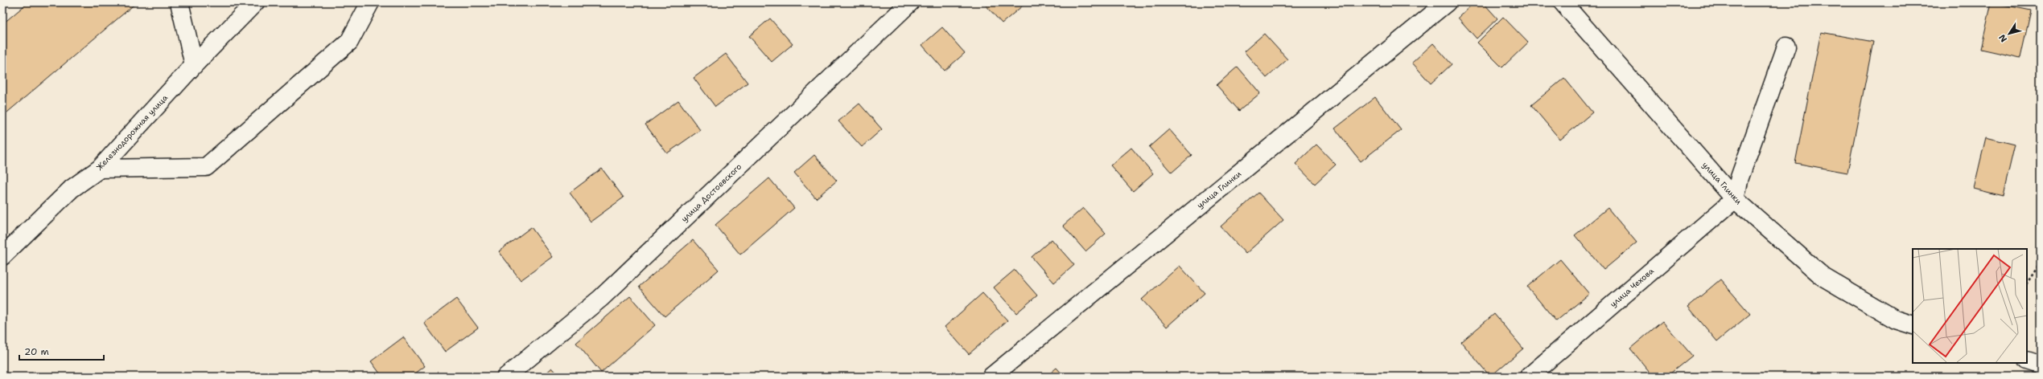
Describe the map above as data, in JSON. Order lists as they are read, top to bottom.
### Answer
{
  "streets": {
    "street": [
      "Железнодорожная улица",
      "улица Глинки",
      "улица Достоевского",
      "улица Чехова"
    ]
  },
  "crossings": [
    ["улица Глинки", "улица Чехова"]
  ],
  "scale_bar": "20 m",
  "north": "bottom left"
}
